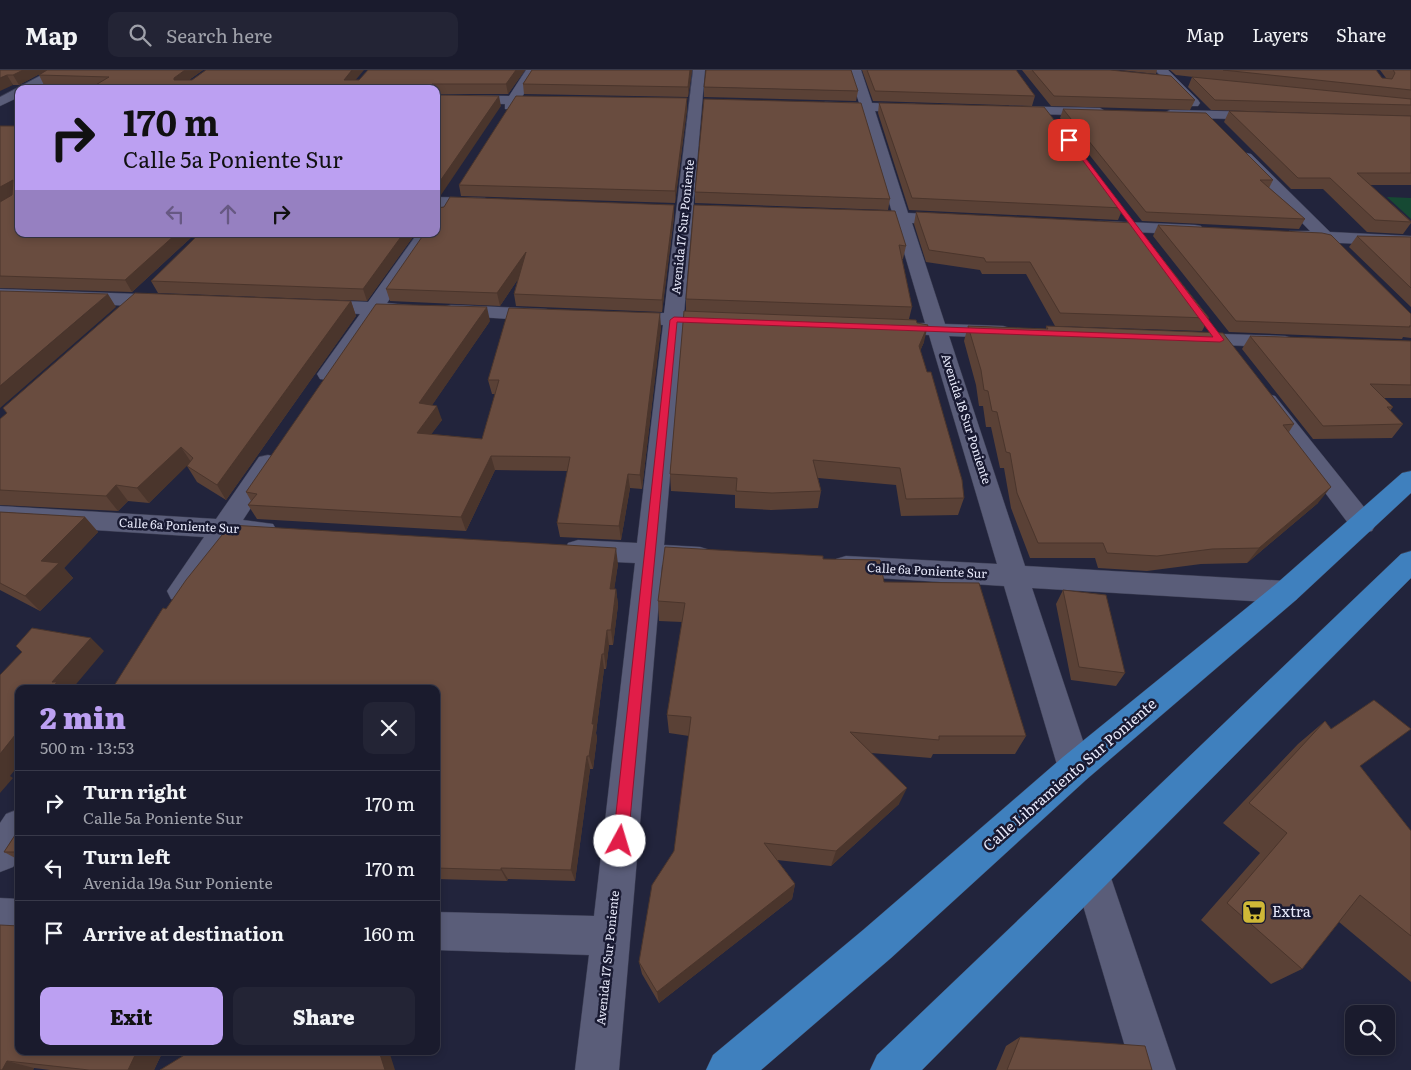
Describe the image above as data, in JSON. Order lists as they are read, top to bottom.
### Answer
{
  "streets": {
    "main road": ["Calle Libramiento Sur Poniente"],
    "street": ["Avenida 17 Sur Poniente", "Avenida 18 Sur Poniente", "Calle 6a Poniente Sur"]
  },
  "crossings": [
    ["Avenida 18 Sur Poniente", "Calle 6a Poniente Sur"],
    ["Avenida 18 Sur Poniente", "Calle Libramiento Sur Poniente"],
    ["Calle 6a Poniente Sur", "Calle Libramiento Sur Poniente"]
  ],
  "places": {
    "supermarket": ["Extra"]
  },
  "page": {
    "header": "Map",
    "search": "Search here",
    "nav": ["Map", "Layers", "Share"],
    "turn": ["170 m", "Calle 5a Poniente Sur"],
    "heading": ["2 min", "500 m · 13:53"],
    "list": [
      {
        "name": "Turn right",
        "note": "Calle 5a Poniente Sur",
        "value": "170 m"
      },
      {
        "name": "Turn left",
        "note": "Avenida 19a Sur Poniente",
        "value": "170 m"
      },
      {
        "name": "Arrive at destination",
        "value": "160 m"
      }
    ],
    "buttons": ["Exit", "Share"]
  }
}
